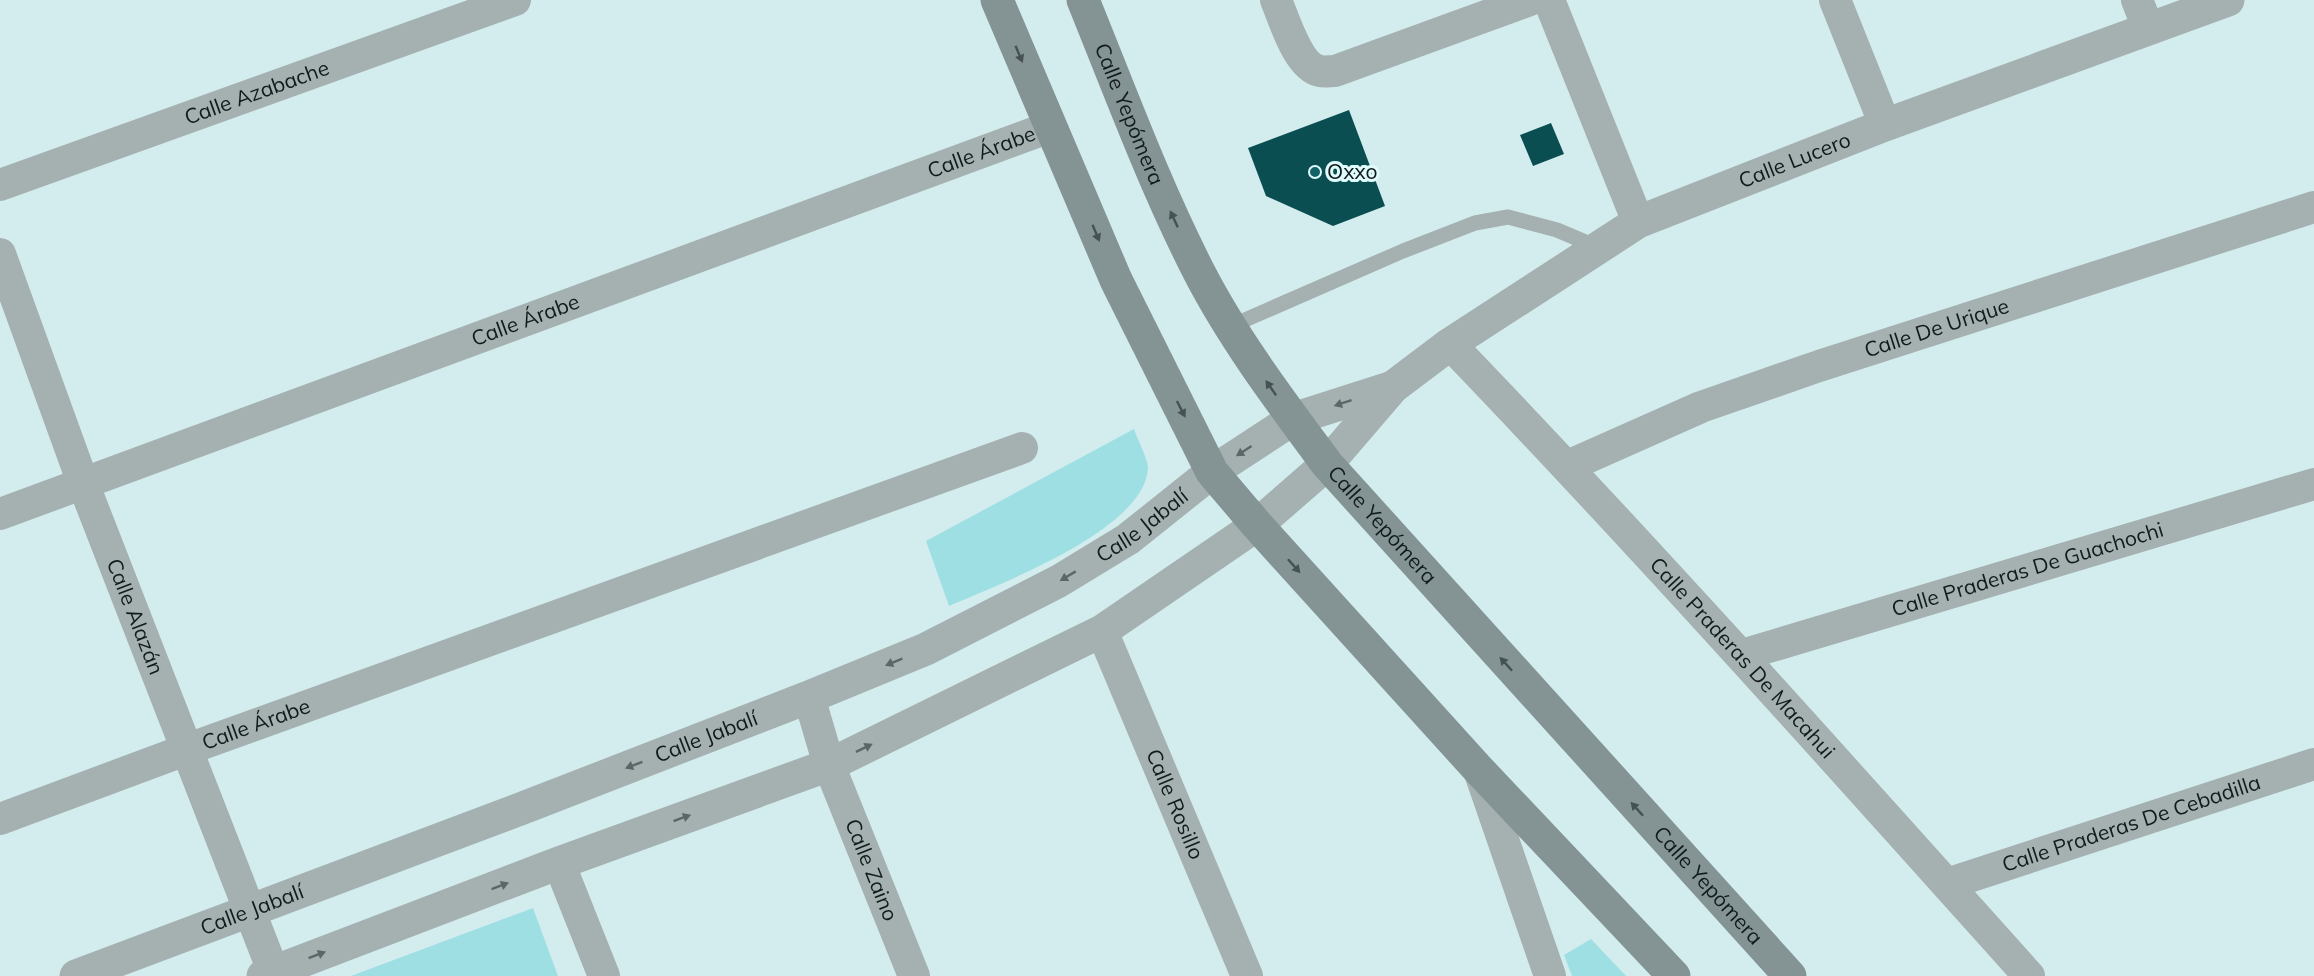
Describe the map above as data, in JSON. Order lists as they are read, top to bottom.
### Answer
{
  "streets": {
    "main road": ["Calle Yepómera"],
    "street": [
      "Calle Azabache",
      "Calle Árabe",
      "Calle Lucero",
      "Calle De Urique",
      "Calle Jabalí",
      "Calle Praderas De Guachochi",
      "Calle Alazán",
      "Calle Praderas De Macahui",
      "Calle Rosillo",
      "Calle Praderas De Cebadilla",
      "Calle Zaino"
    ]
  },
  "crossings": [
    ["Calle Yepómera", "Calle Lucero"],
    ["Calle Yepómera", "Calle Jabalí"],
    ["Calle Árabe", "Calle Alazán"],
    ["Calle Lucero", "Calle Jabalí"],
    ["Calle Lucero", "Calle Praderas De Macahui"],
    ["Calle De Urique", "Calle Praderas De Macahui"],
    ["Calle Jabalí", "Calle Alazán"],
    ["Calle Jabalí", "Calle Zaino"],
    ["Calle Praderas De Guachochi", "Calle Praderas De Macahui"],
    ["Calle Praderas De Macahui", "Calle Praderas De Cebadilla"]
  ],
  "places": ["Oxxo"]
}
